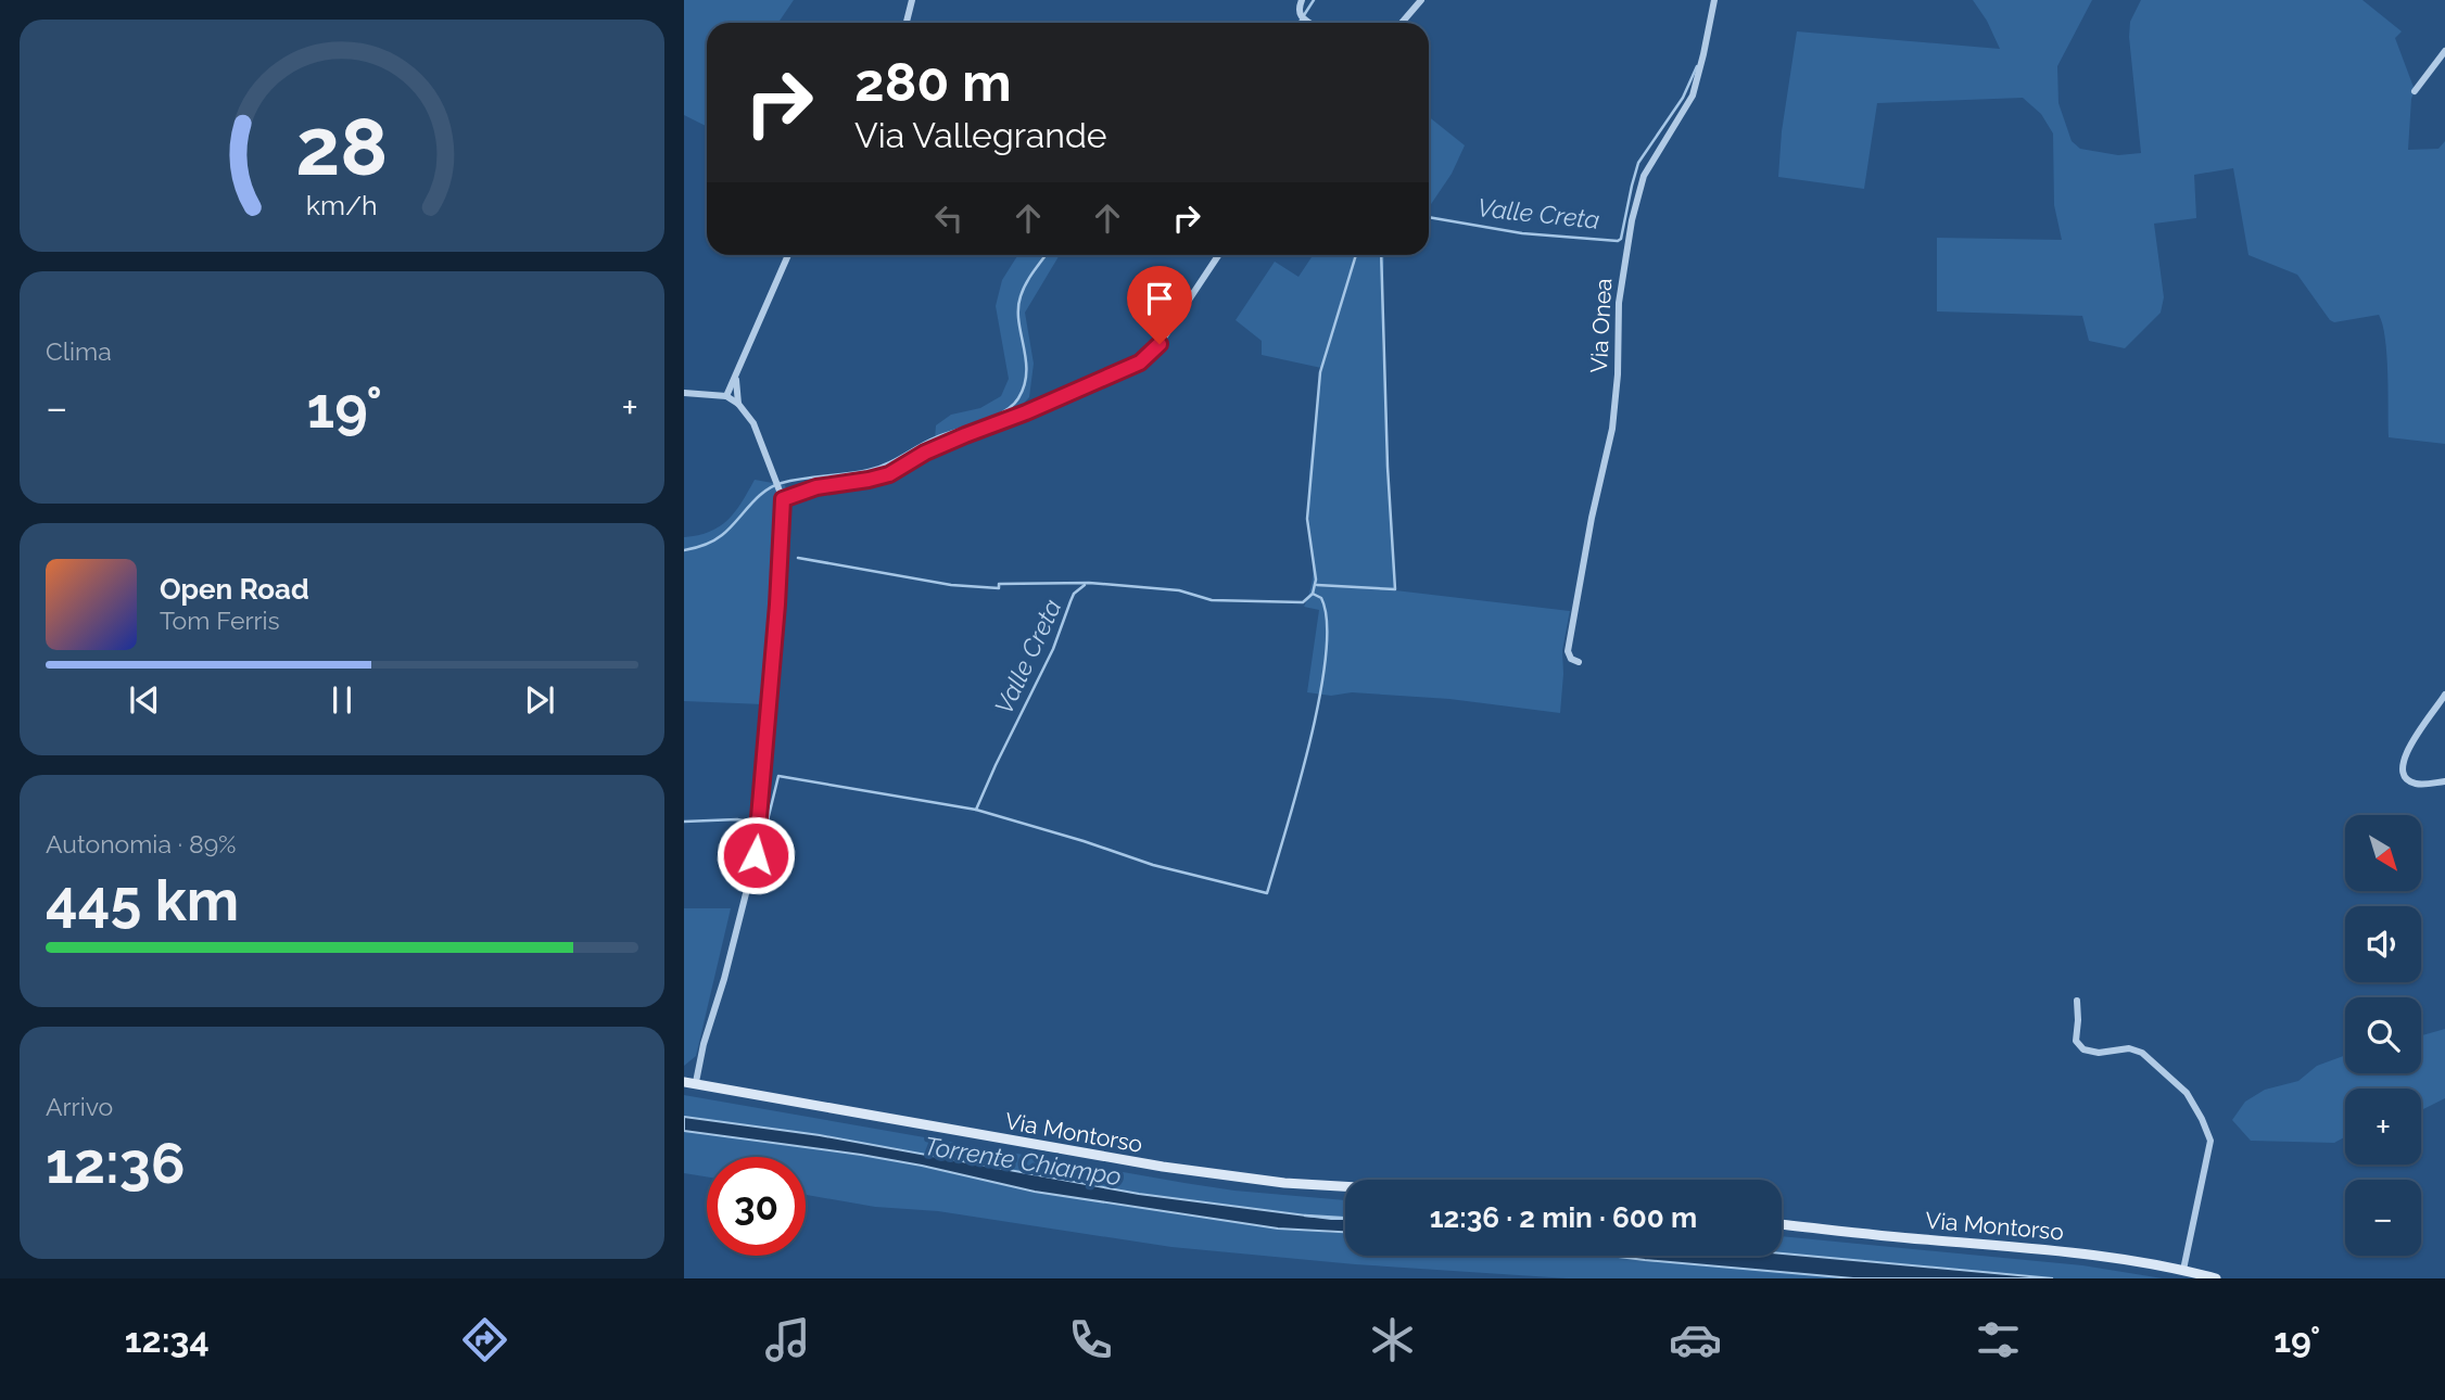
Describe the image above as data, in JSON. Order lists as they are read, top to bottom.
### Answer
{
  "streets": {
    "main road": ["Via Montorso"],
    "street": ["Via Onea"]
  },
  "water": ["Valle Creta", "Torrente Chiampo"],
  "north": "bottom right",
  "page": {
    "turn": ["280 m", "Via Vallegrande"],
    "tile": [
      "Clima",
      ["Autonomia · 89%", "445 km"],
      ["Arrivo", "12:36"]
    ],
    "heat": ["−", "19°", "+"],
    "song": ["Open Road", "Tom Ferris"],
    "map_buttons": ["+", "−"],
    "limit": "30",
    "trip": "12:36 · 2 min · 600 m",
    "tabs": ["12:34", "19°"],
    "gauge": ["28", "km/h"]
  }
}
